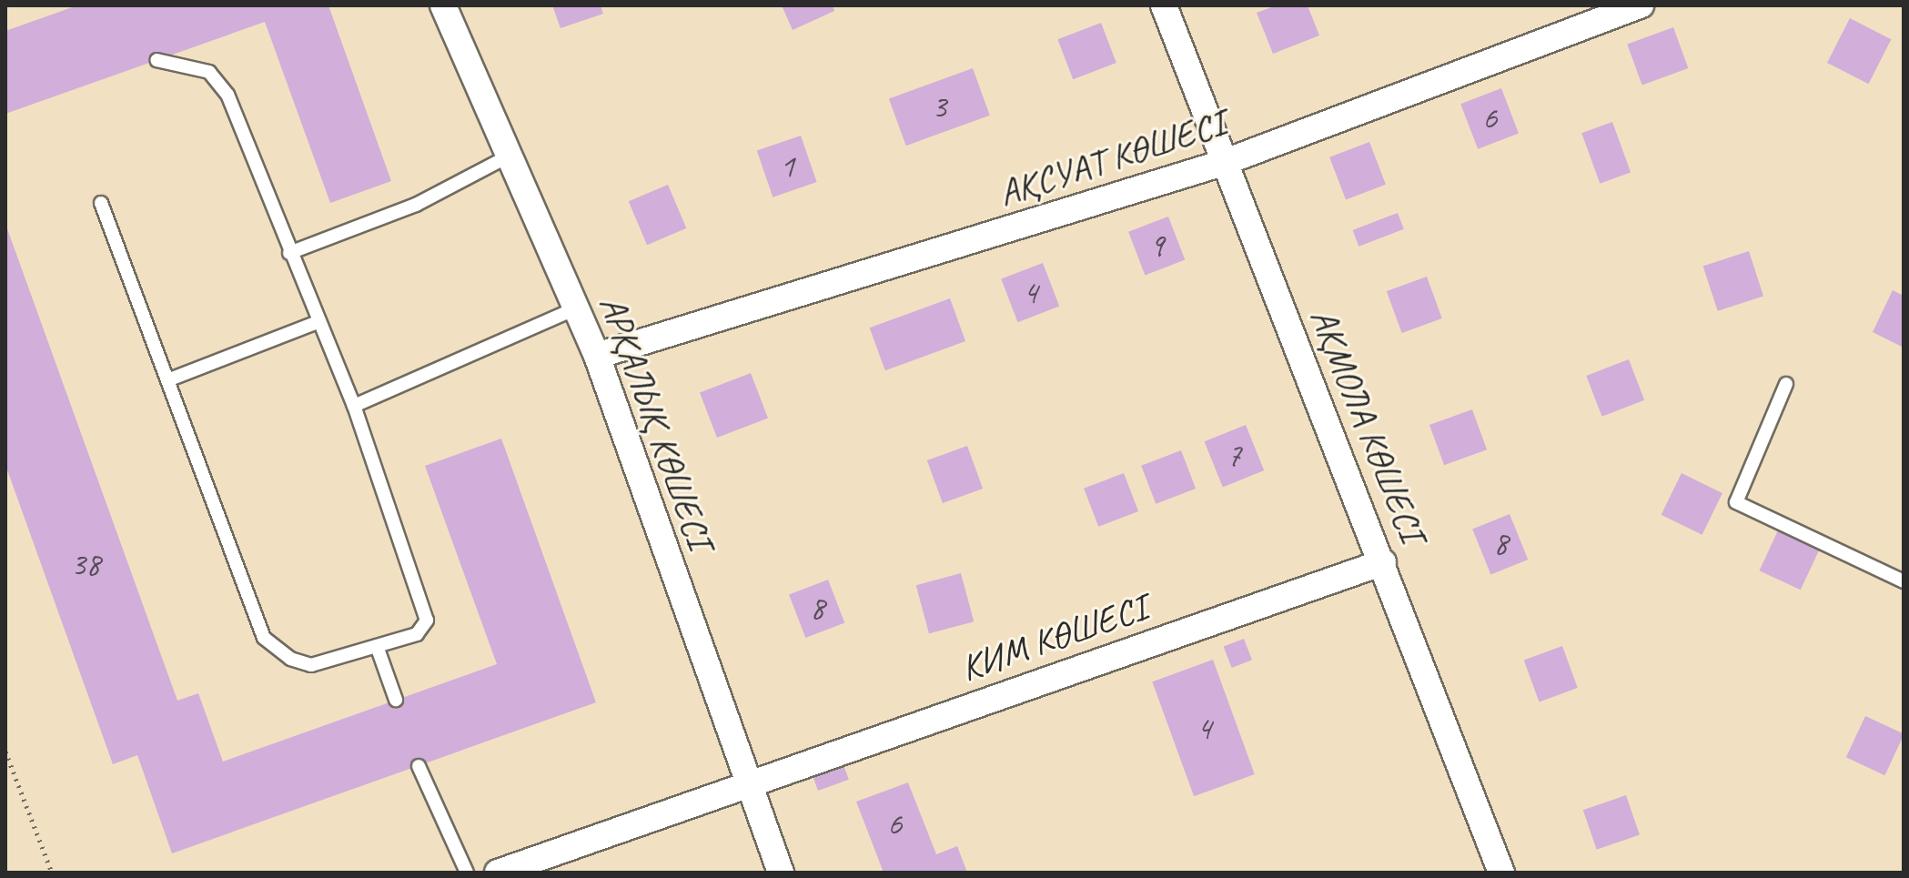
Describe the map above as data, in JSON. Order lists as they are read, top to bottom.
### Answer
{
  "streets": {
    "street": [
      "АҚСУАТ КӨШЕСІ",
      "АРҚАЛЫҚ КӨШЕСІ",
      "АҚМОЛА КӨШЕСІ",
      "КИМ КӨШЕСІ"
    ]
  },
  "crossings": [
    ["АҚСУАТ КӨШЕСІ", "АРҚАЛЫҚ КӨШЕСІ"],
    ["АҚСУАТ КӨШЕСІ", "АҚМОЛА КӨШЕСІ"],
    ["АРҚАЛЫҚ КӨШЕСІ", "КИМ КӨШЕСІ"],
    ["АҚМОЛА КӨШЕСІ", "КИМ КӨШЕСІ"]
  ],
  "house_numbers": [
    "3",
    "6",
    "1",
    "9",
    "4",
    "7",
    "8",
    "38",
    "8",
    "4",
    "6"
  ]
}
